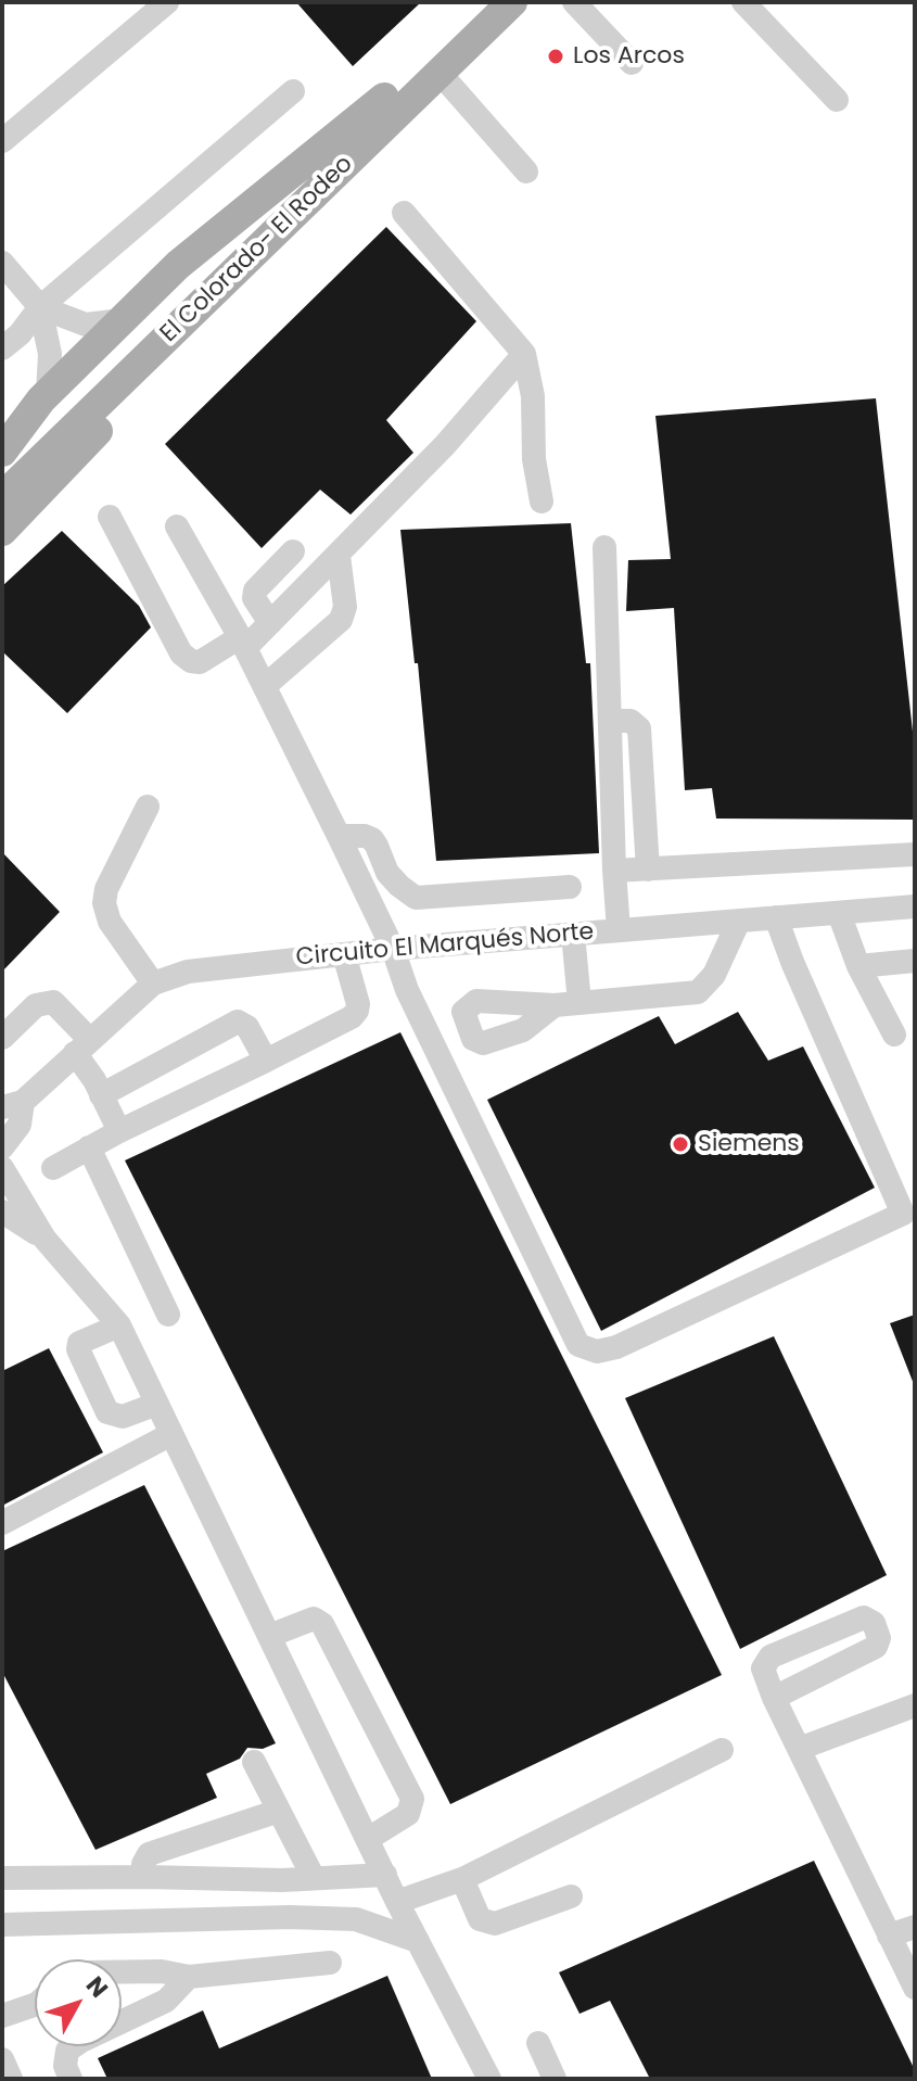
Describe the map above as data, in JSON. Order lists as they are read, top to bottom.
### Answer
{
  "streets": {
    "main road": ["El Colorado- El Rodeo"],
    "street": ["Circuito El Marqués Norte"]
  },
  "places": ["Los Arcos", "Siemens"],
  "north": "top right"
}
